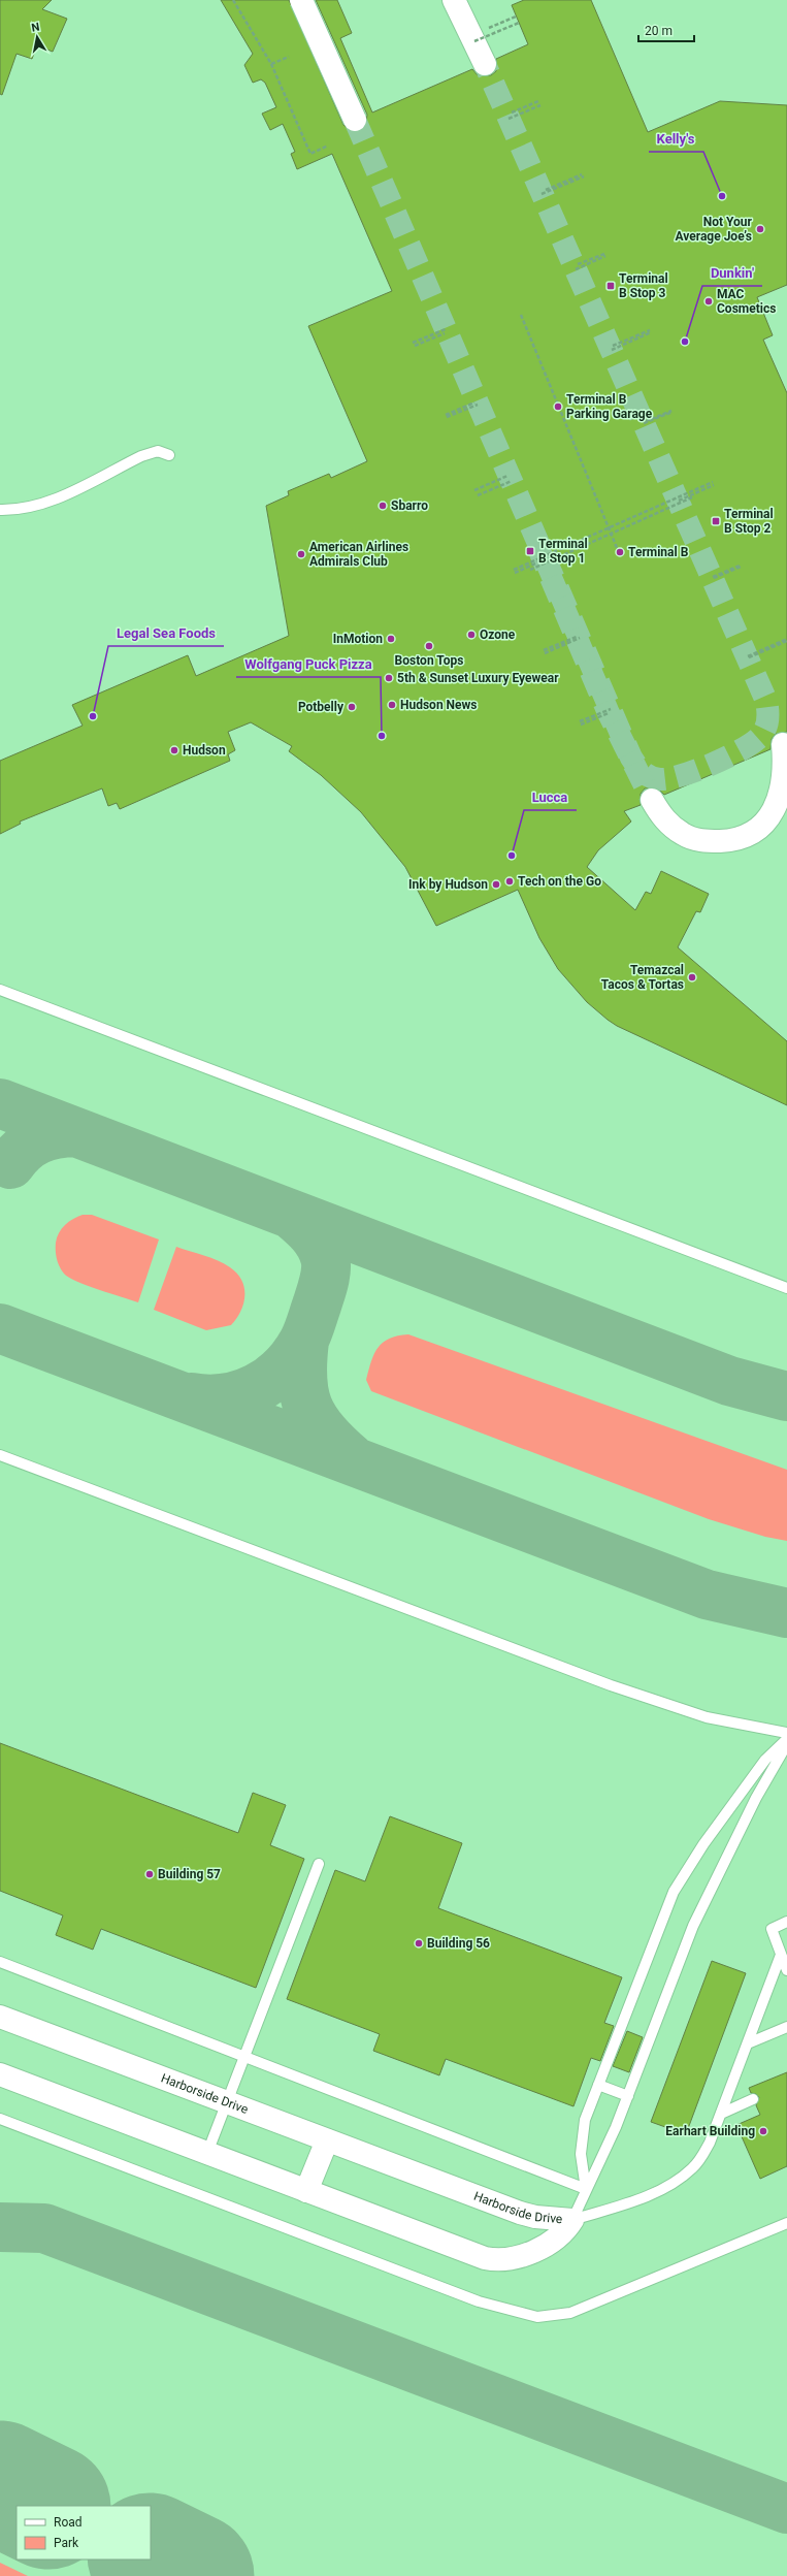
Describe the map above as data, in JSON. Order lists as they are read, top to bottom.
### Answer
{
  "streets": {
    "street": ["Harborside Drive"]
  },
  "places": {
    "other": [
      "Kelly's",
      "Not Your Average Joe’s",
      "MAC Cosmetics",
      "Dunkin'",
      "Terminal B Parking Garage",
      "Sbarro",
      "Terminal B",
      "American Airlines Admirals Club",
      "Ozone",
      "InMotion",
      "Boston Tops",
      "5th & Sunset Luxury Eyewear",
      "Hudson News",
      "Potbelly",
      "Legal Sea Foods",
      "Wolfgang Puck Pizza",
      "Hudson",
      "Lucca",
      "Tech on the Go",
      "Ink by Hudson",
      "Temazcal Tacos & Tortas",
      "Building 57",
      "Building 56",
      "Earhart Building"
    ],
    "transit": ["Terminal B Stop 3", "Terminal B Stop 2", "Terminal B Stop 1"]
  },
  "legend": ["Road", "Park"],
  "scale_bar": "20 m",
  "north": "top"
}
